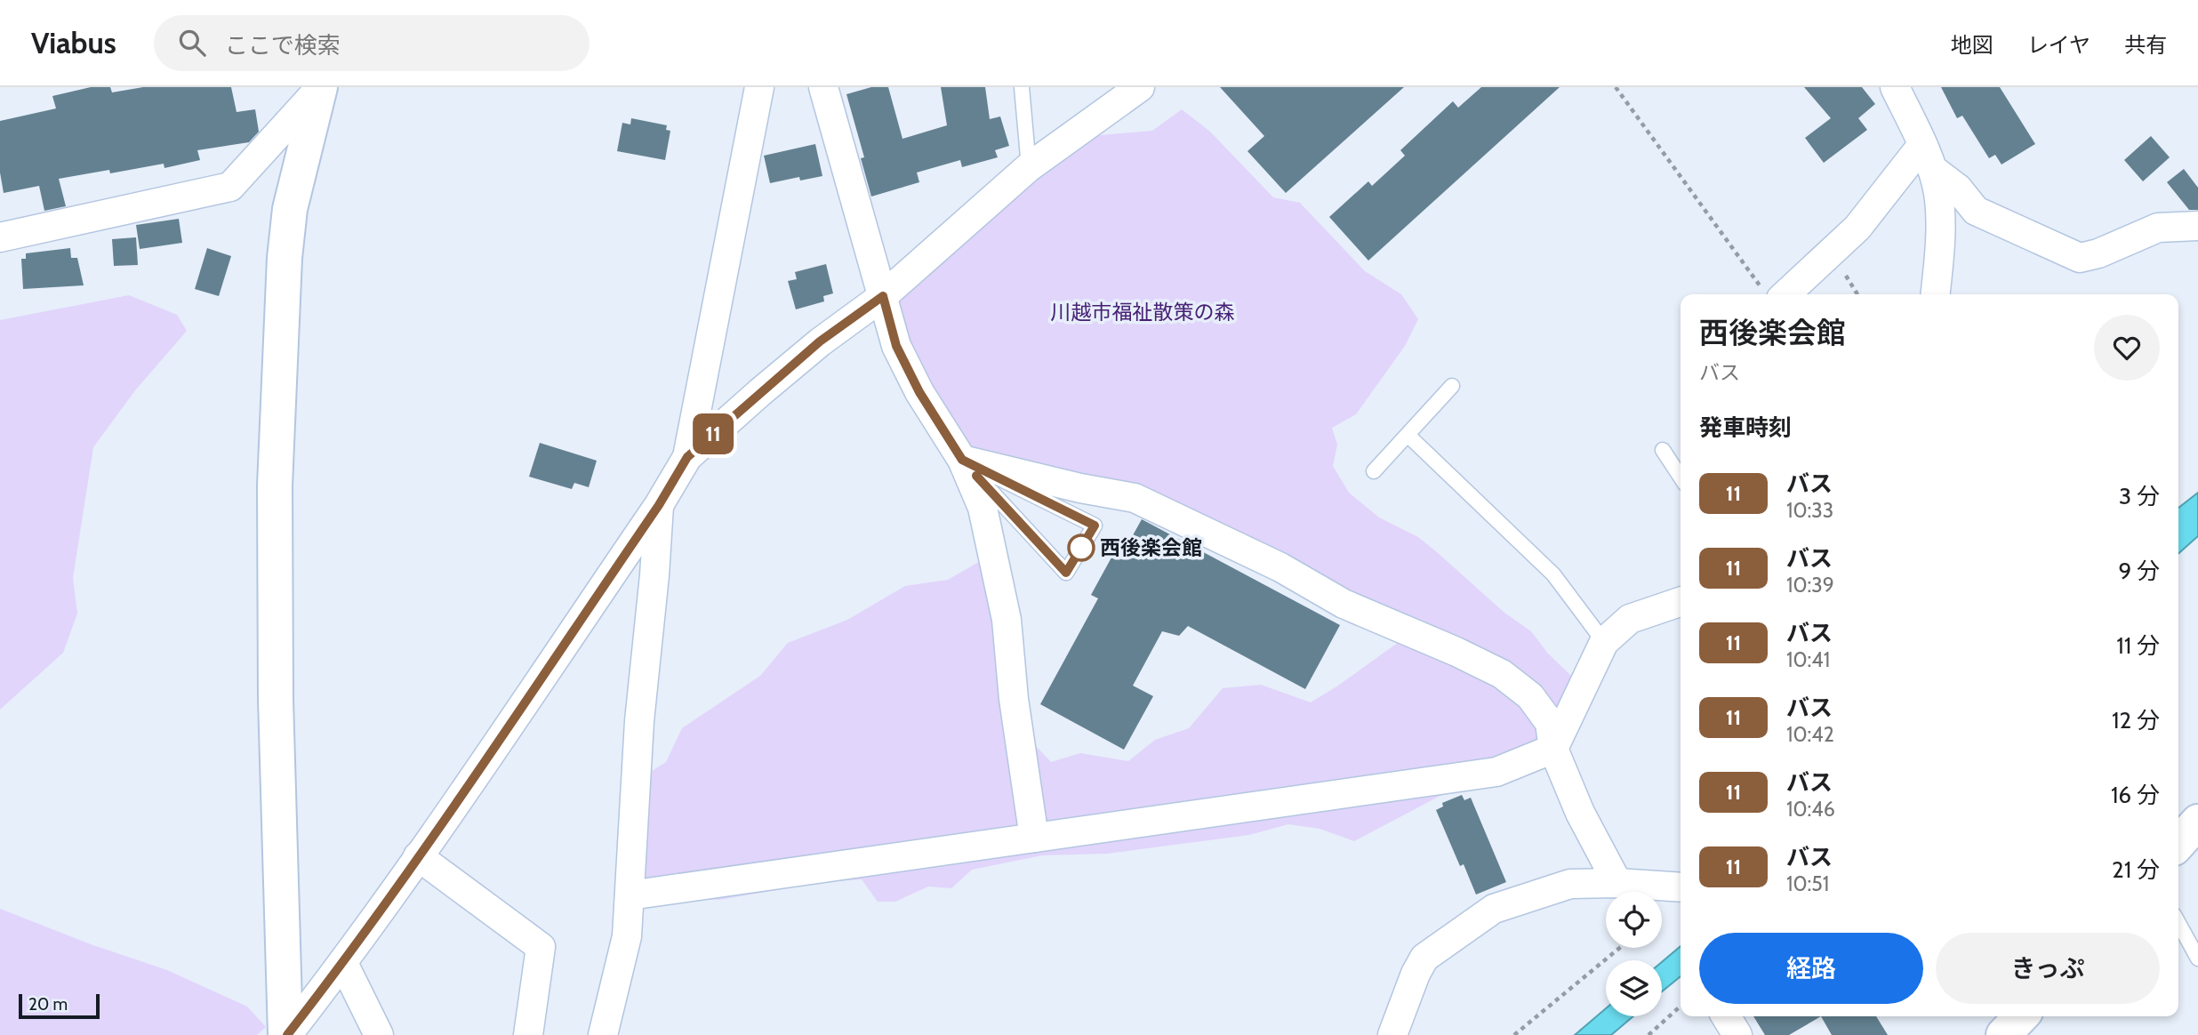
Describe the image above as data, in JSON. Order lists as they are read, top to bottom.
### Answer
{
  "parks": ["川越市福祉散策の森"],
  "places": ["西後楽会館"],
  "lines": ["bus line 11"],
  "scale_bar": "20 m",
  "page": {
    "header": "Viabus",
    "search": "ここで検索",
    "nav": ["地図", "レイヤ", "共有"],
    "on_map": "11",
    "heading": [
      ["西後楽会館", "バス"],
      "発車時刻"
    ],
    "list": [
      {
        "mark": "11",
        "name": "バス",
        "note": "10:33",
        "value": "3 分"
      },
      {
        "mark": "11",
        "name": "バス",
        "note": "10:39",
        "value": "9 分"
      },
      {
        "mark": "11",
        "name": "バス",
        "note": "10:41",
        "value": "11 分"
      },
      {
        "mark": "11",
        "name": "バス",
        "note": "10:42",
        "value": "12 分"
      },
      {
        "mark": "11",
        "name": "バス",
        "note": "10:46",
        "value": "16 分"
      },
      {
        "mark": "11",
        "name": "バス",
        "note": "10:51",
        "value": "21 分"
      }
    ],
    "buttons": ["経路", "きっぷ"],
    "scale": "20 m"
  }
}
